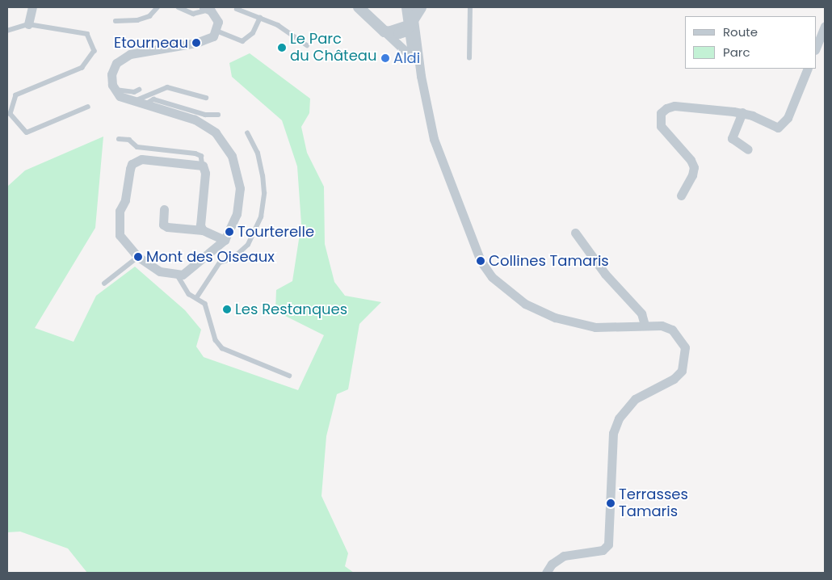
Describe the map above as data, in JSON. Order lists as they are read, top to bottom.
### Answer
{
  "places": [
    "Etourneau",
    "Le Parc du Château",
    "Aldi",
    "Tourterelle",
    "Mont des Oiseaux",
    "Collines Tamaris",
    "Les Restanques",
    "Terrasses Tamaris"
  ],
  "legend": ["Route", "Parc"]
}
